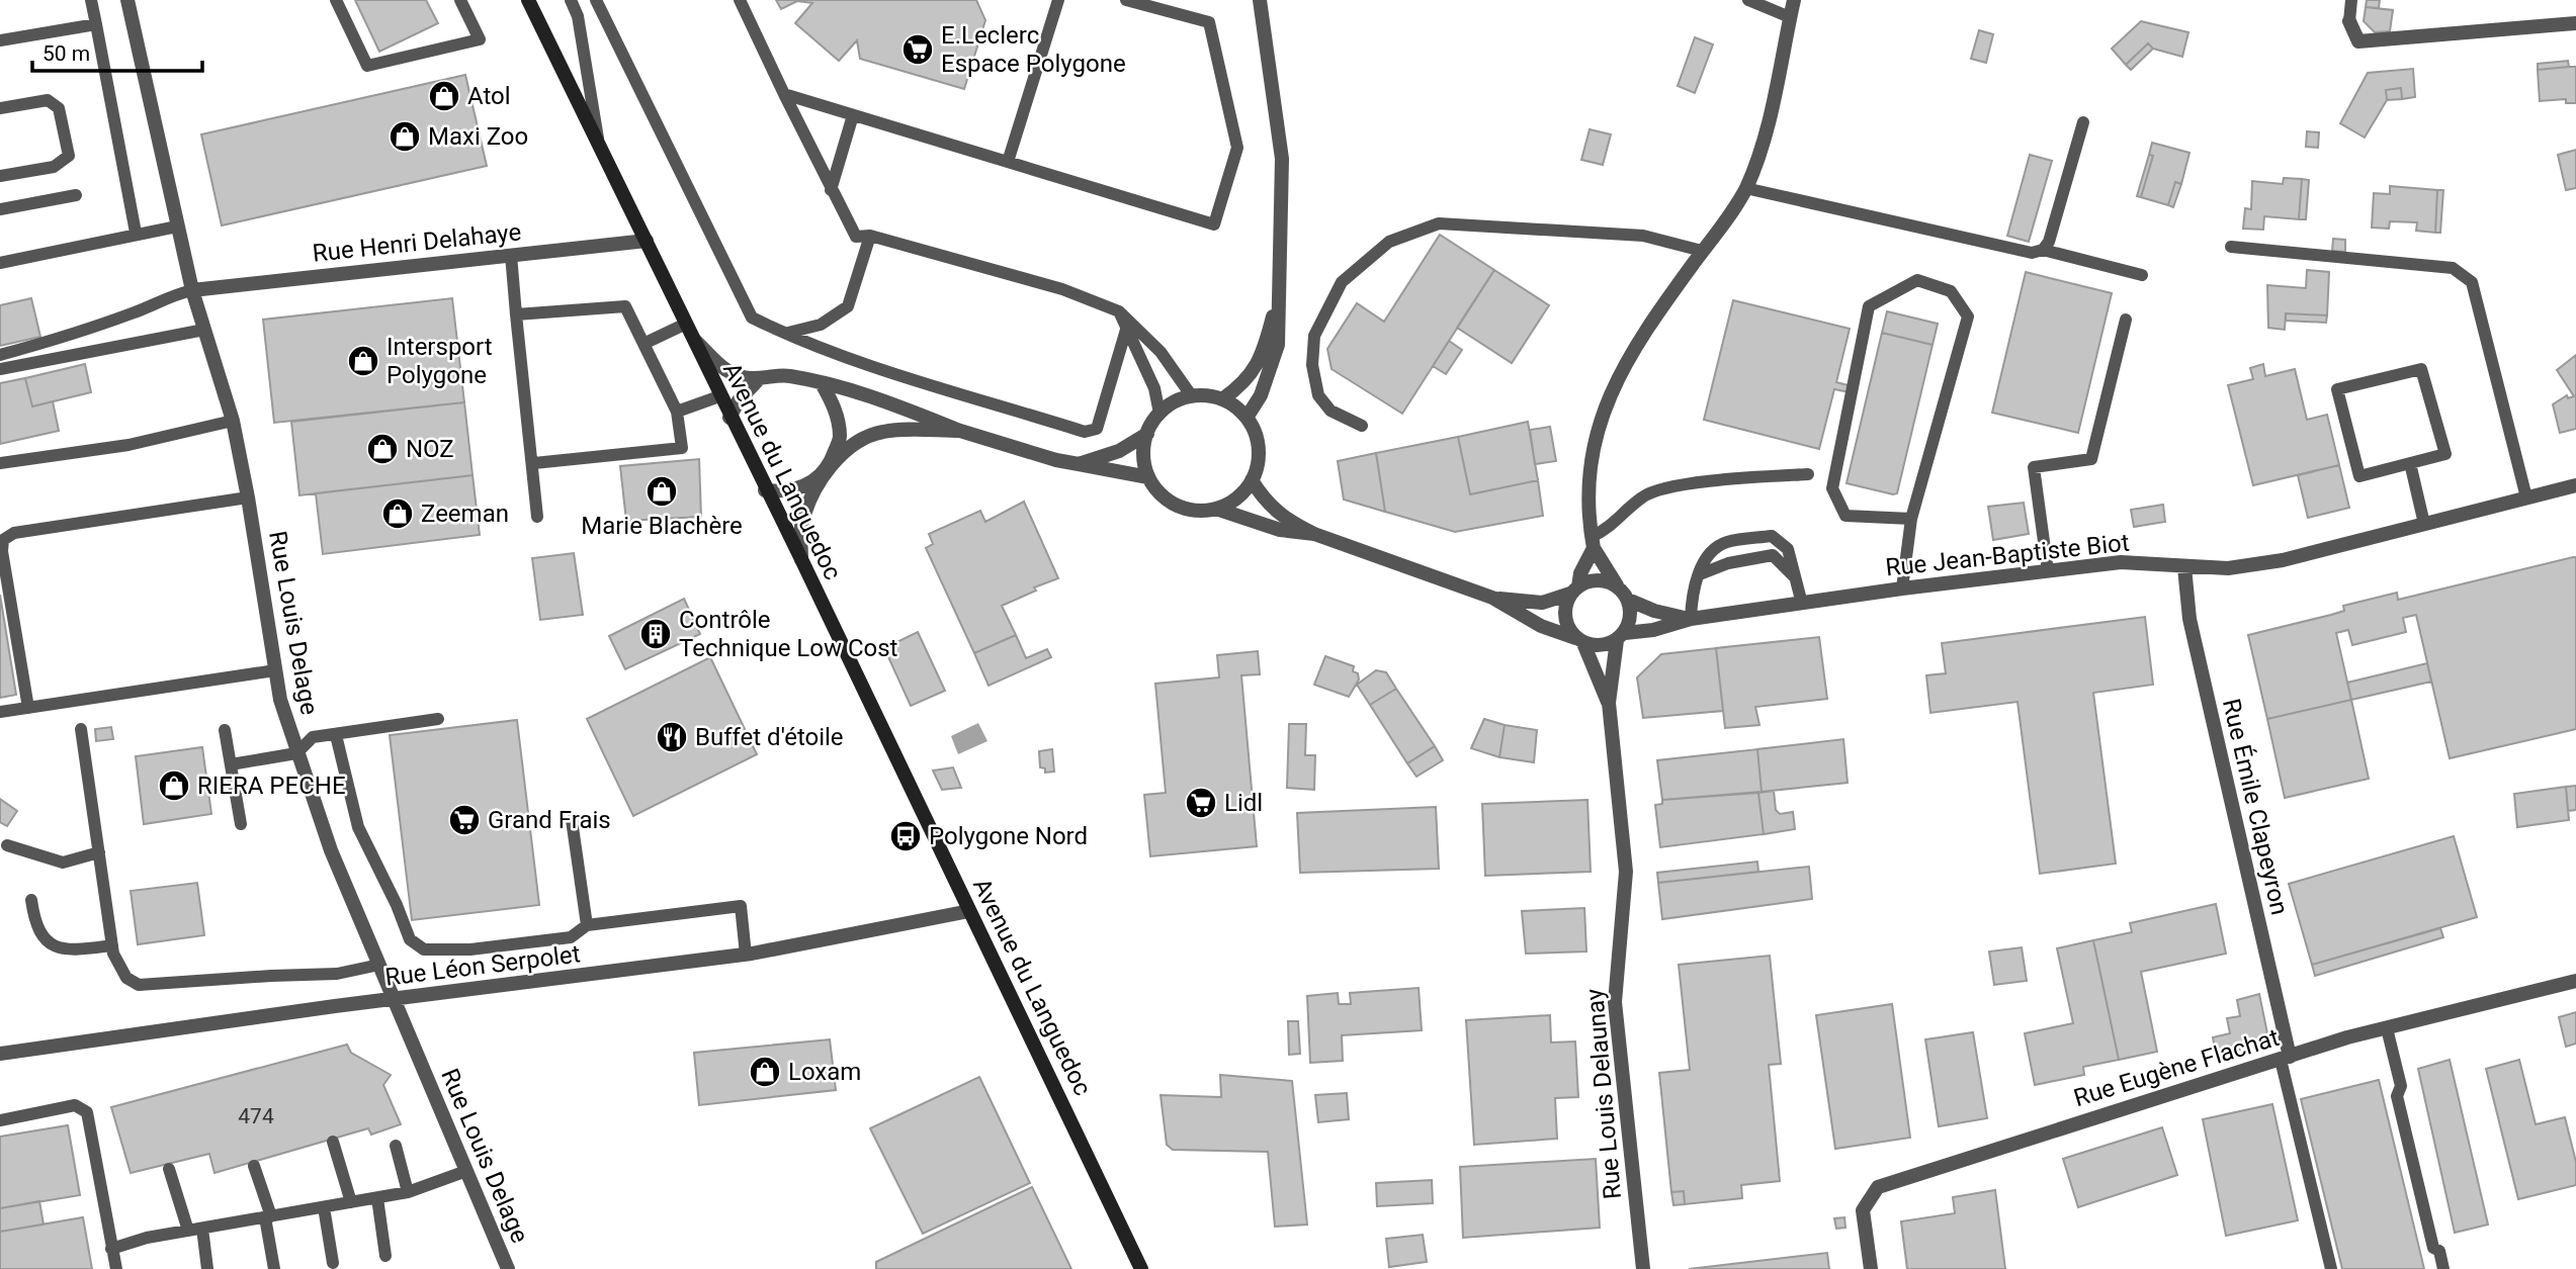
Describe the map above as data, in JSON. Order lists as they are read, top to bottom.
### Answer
{
  "streets": {
    "main road": ["Avenue du Languedoc"],
    "street": [
      "Rue Henri Delahaye",
      "Rue Jean-Baptiste Biot",
      "Rue Louis Delage",
      "Rue Émile Clapeyron",
      "Rue Léon Serpolet",
      "Rue Eugène Flachat",
      "Rue Louis Delaunay"
    ]
  },
  "crossings": [
    ["Rue Henri Delahaye", "Avenue du Languedoc"],
    ["Rue Henri Delahaye", "Rue Louis Delage"],
    ["Avenue du Languedoc", "Rue Léon Serpolet"],
    ["Rue Jean-Baptiste Biot", "Rue Émile Clapeyron"],
    ["Rue Jean-Baptiste Biot", "Rue Louis Delaunay"],
    ["Rue Louis Delage", "Rue Léon Serpolet"],
    ["Rue Émile Clapeyron", "Rue Eugène Flachat"]
  ],
  "places": {
    "supermarket": ["E.Leclerc Espace Polygone", "Lidl", "Grand Frais"],
    "shop": [
      "Atol",
      "Maxi Zoo",
      "Intersport Polygone",
      "NOZ",
      "Marie Blachère",
      "Zeeman",
      "RIERA PECHE",
      "Loxam"
    ],
    "building": ["Contrôle Technique Low Cost"],
    "restaurant": ["Buffet d'étoile"],
    "bus stop": ["Polygone Nord"]
  },
  "house_numbers": ["474"],
  "scale_bar": "50 m"
}
